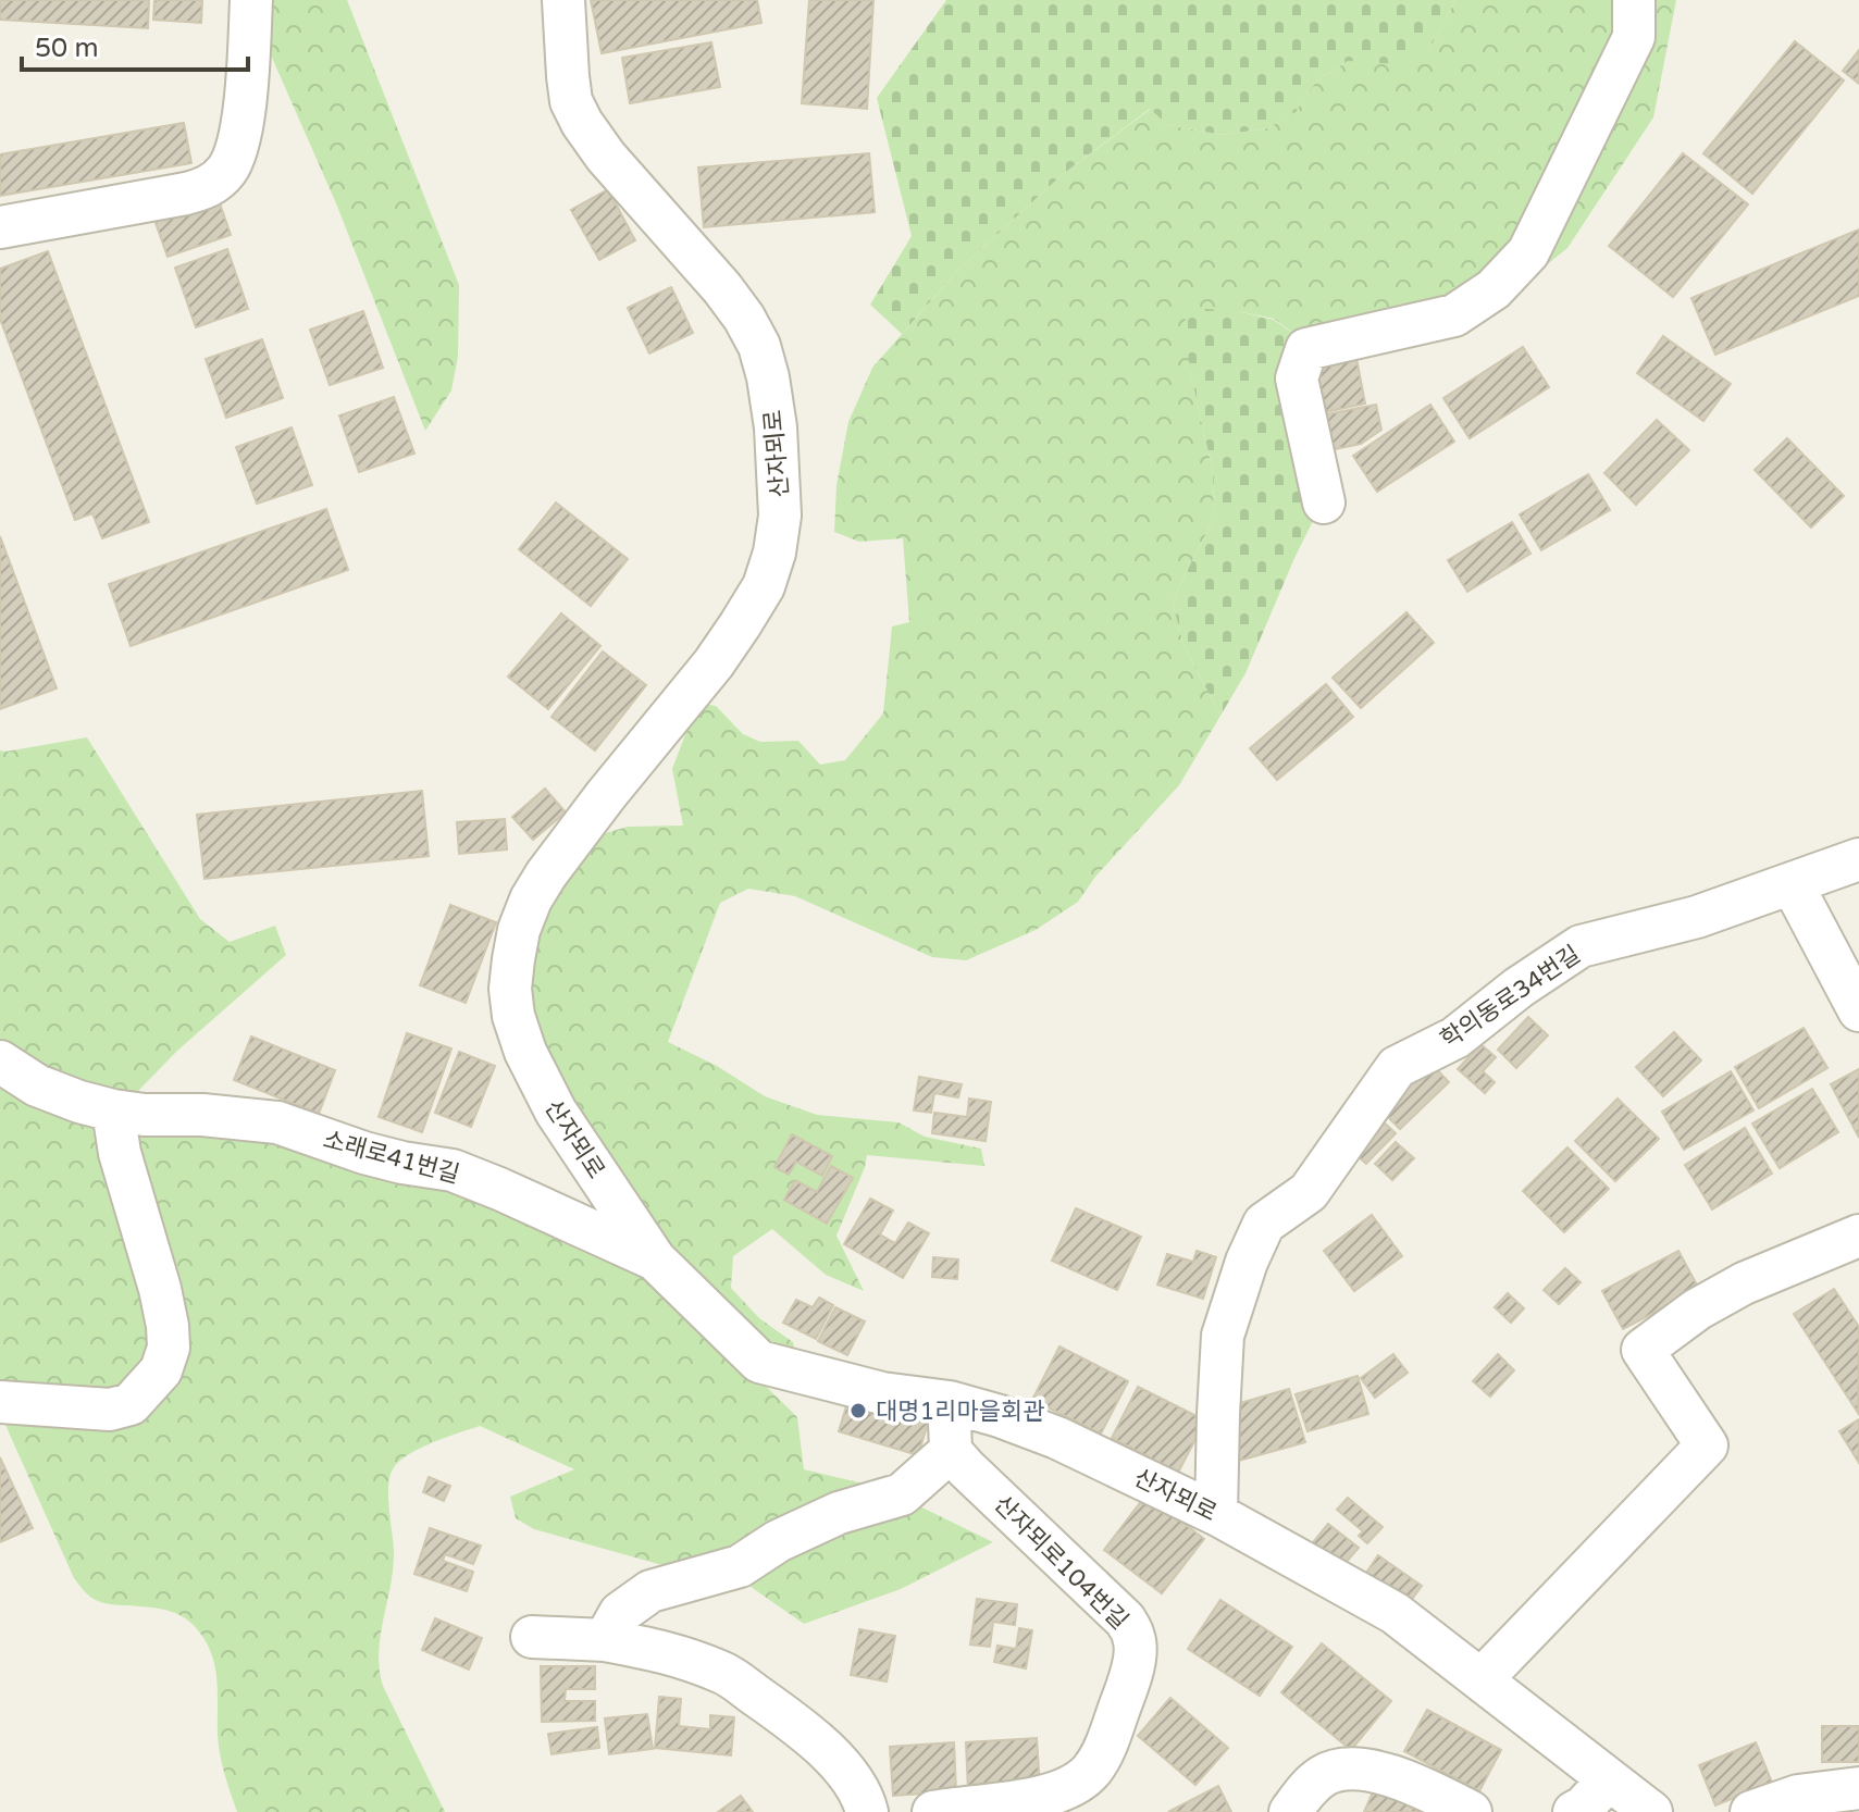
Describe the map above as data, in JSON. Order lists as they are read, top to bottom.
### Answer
{
  "streets": {
    "street": [
      "산자뫼로",
      "학의동로34번길",
      "소래로41번길",
      "산자뫼로104번길"
    ]
  },
  "crossings": [
    ["산자뫼로", "학의동로34번길"],
    ["산자뫼로", "소래로41번길"]
  ],
  "places": ["대명1리마을회관"],
  "scale_bar": "50 m"
}
